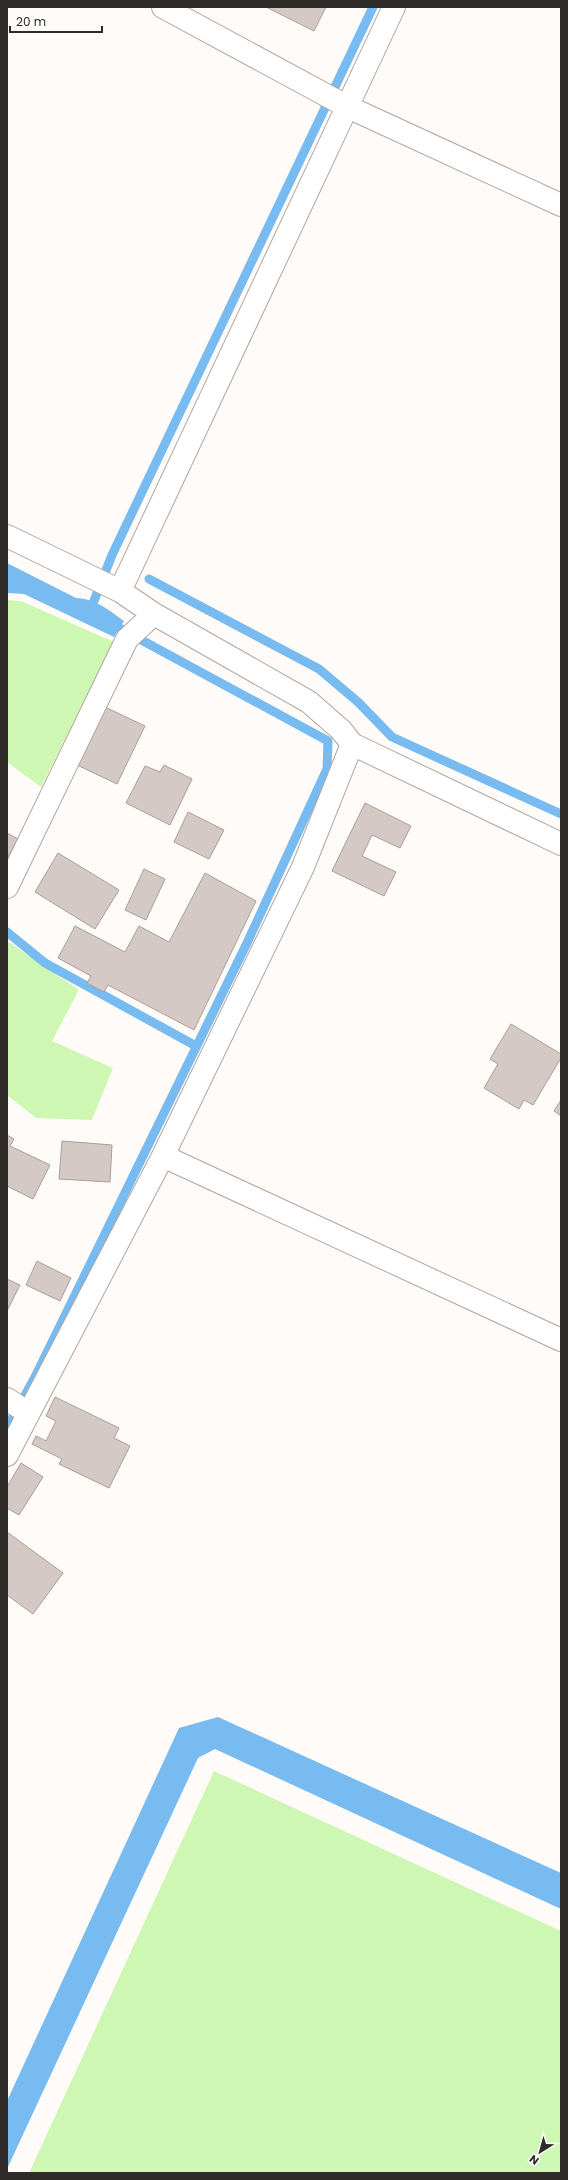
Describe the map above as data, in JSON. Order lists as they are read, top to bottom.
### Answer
{
  "scale_bar": "20 m",
  "north": "bottom left"
}
